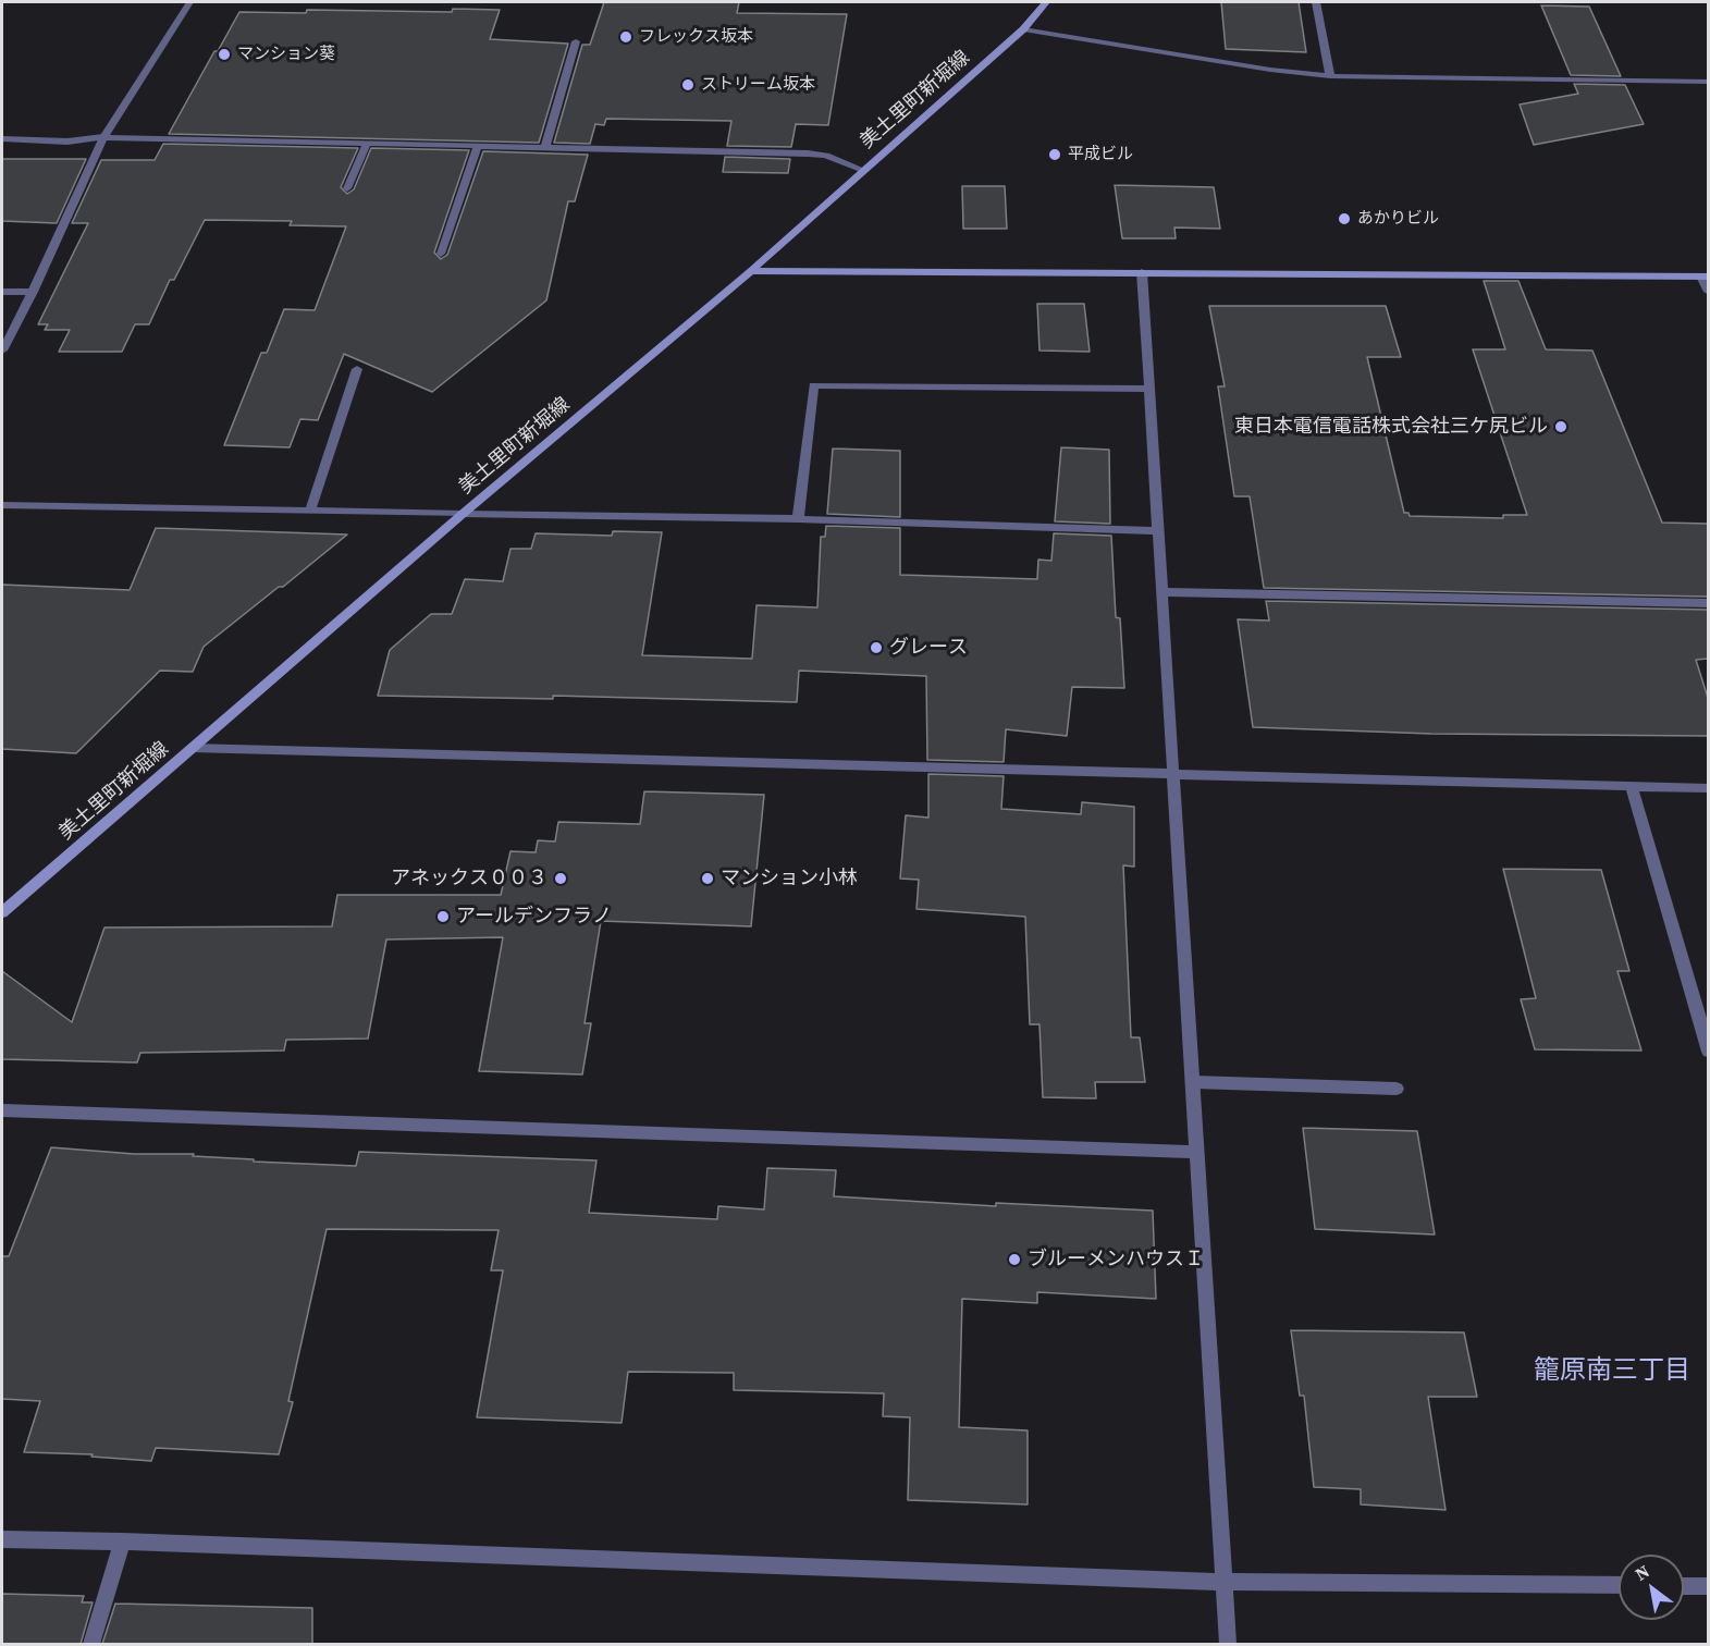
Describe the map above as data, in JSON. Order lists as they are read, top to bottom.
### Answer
{
  "streets": {
    "main road": ["美土里町新堀線"]
  },
  "districts": ["籠原南三丁目"],
  "places": [
    "フレックス坂本",
    "マンション葵",
    "ストリーム坂本",
    "平成ビル",
    "あかりビル",
    "東日本電信電話株式会社三ケ尻ビル",
    "グレース",
    "アネックス００３",
    "マンション小林",
    "アールデンフラノ",
    "ブルーメンハウスＩ"
  ],
  "north": "top left"
}
